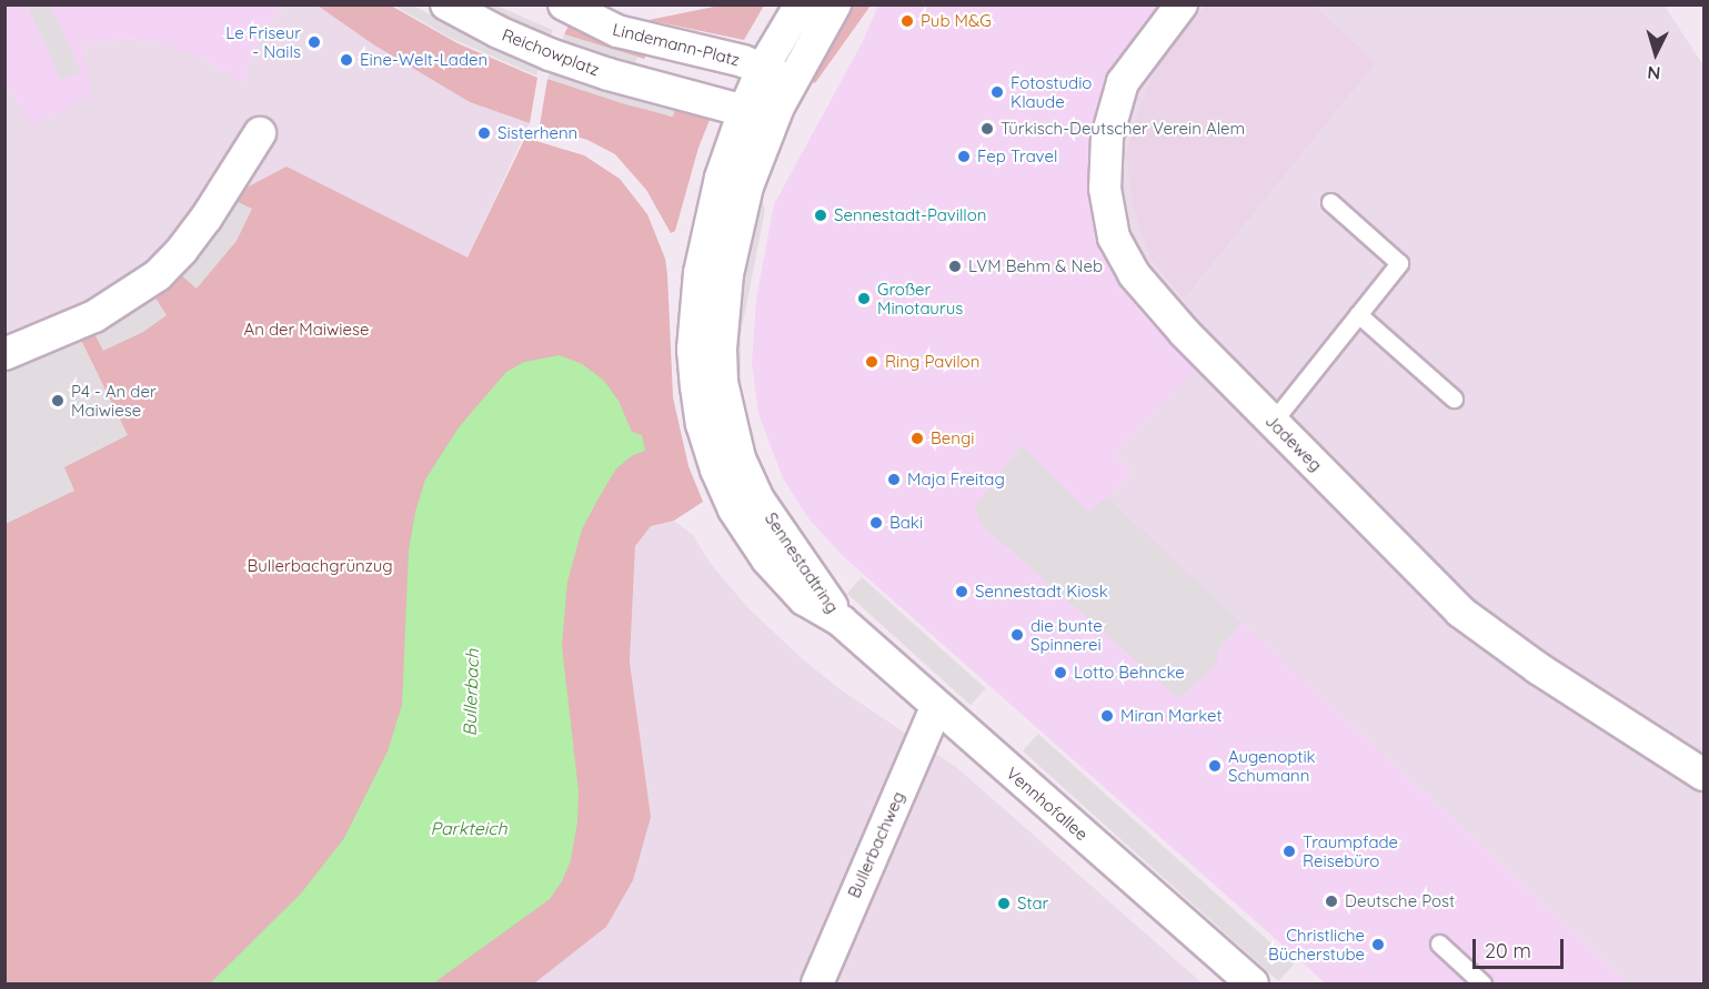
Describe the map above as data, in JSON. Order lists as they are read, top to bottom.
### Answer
{
  "streets": {
    "street": [
      "Lindemann-Platz",
      "Reichowplatz",
      "Jadeweg",
      "Sennestadtring",
      "Vennhofallee",
      "Bullerbachweg"
    ]
  },
  "crossings": [
    ["Lindemann-Platz", "Sennestadtring"],
    ["Reichowplatz", "Sennestadtring"],
    ["Sennestadtring", "Vennhofallee"],
    ["Vennhofallee", "Bullerbachweg"]
  ],
  "water": ["Bullerbach", "Parkteich"],
  "parks": ["An der Maiwiese", "Bullerbachgrünzug"],
  "places": [
    "Pub M&G",
    "Le Friseur - Nails",
    "Eine-Welt-Laden",
    "Fotostudio Klaude",
    "Türkisch-Deutscher Verein Alem",
    "Sisterhenn",
    "Fep Travel",
    "Sennestadt-Pavillon",
    "LVM Behm & Neb",
    "Großer Minotaurus",
    "Ring Pavilon",
    "P4 - An der Maiwiese",
    "Bengi",
    "Maja Freitag",
    "Baki",
    "Sennestadt Kiosk",
    "die bunte Spinnerei",
    "Lotto Behncke",
    "Miran Market",
    "Augenoptik Schumann",
    "Traumpfade Reisebüro",
    "Deutsche Post",
    "Star",
    "Christliche Bücherstube"
  ],
  "scale_bar": "20 m",
  "north": "bottom"
}
